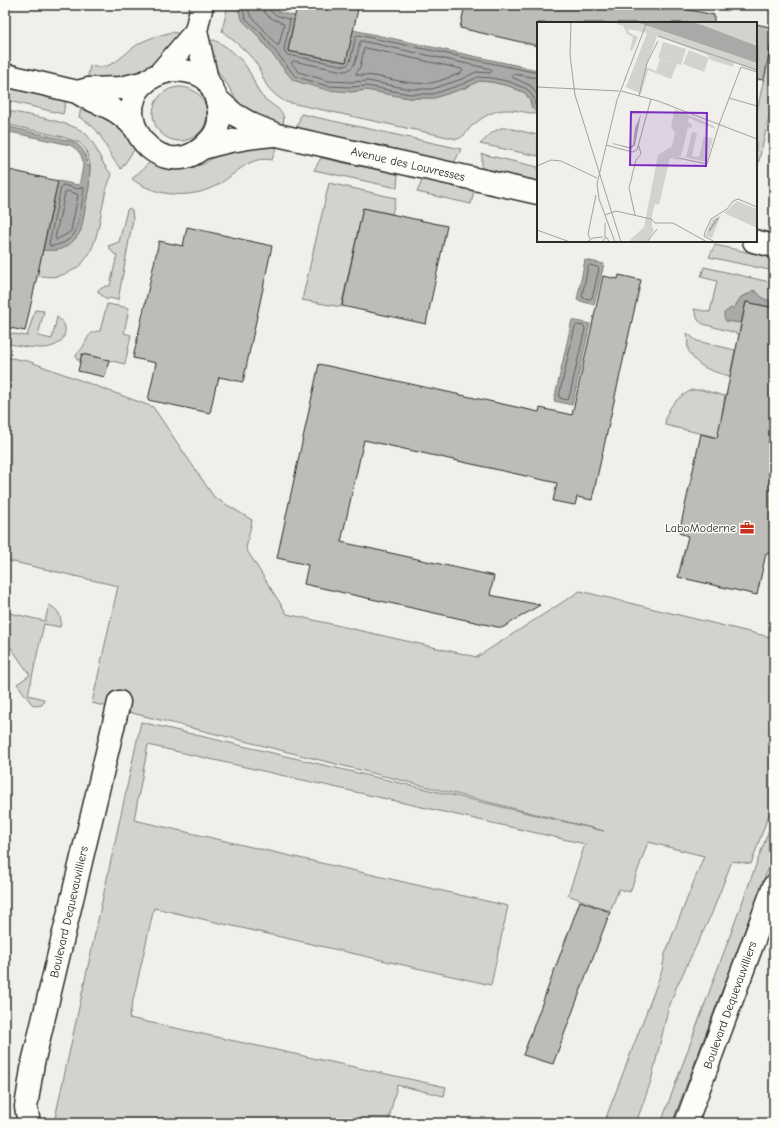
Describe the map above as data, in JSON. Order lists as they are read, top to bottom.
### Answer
{
  "streets": {
    "street": ["Avenue des Louvresses", "Boulevard Dequevauvilliers"]
  },
  "places": {
    "office": ["LaboModerne"]
  }
}
